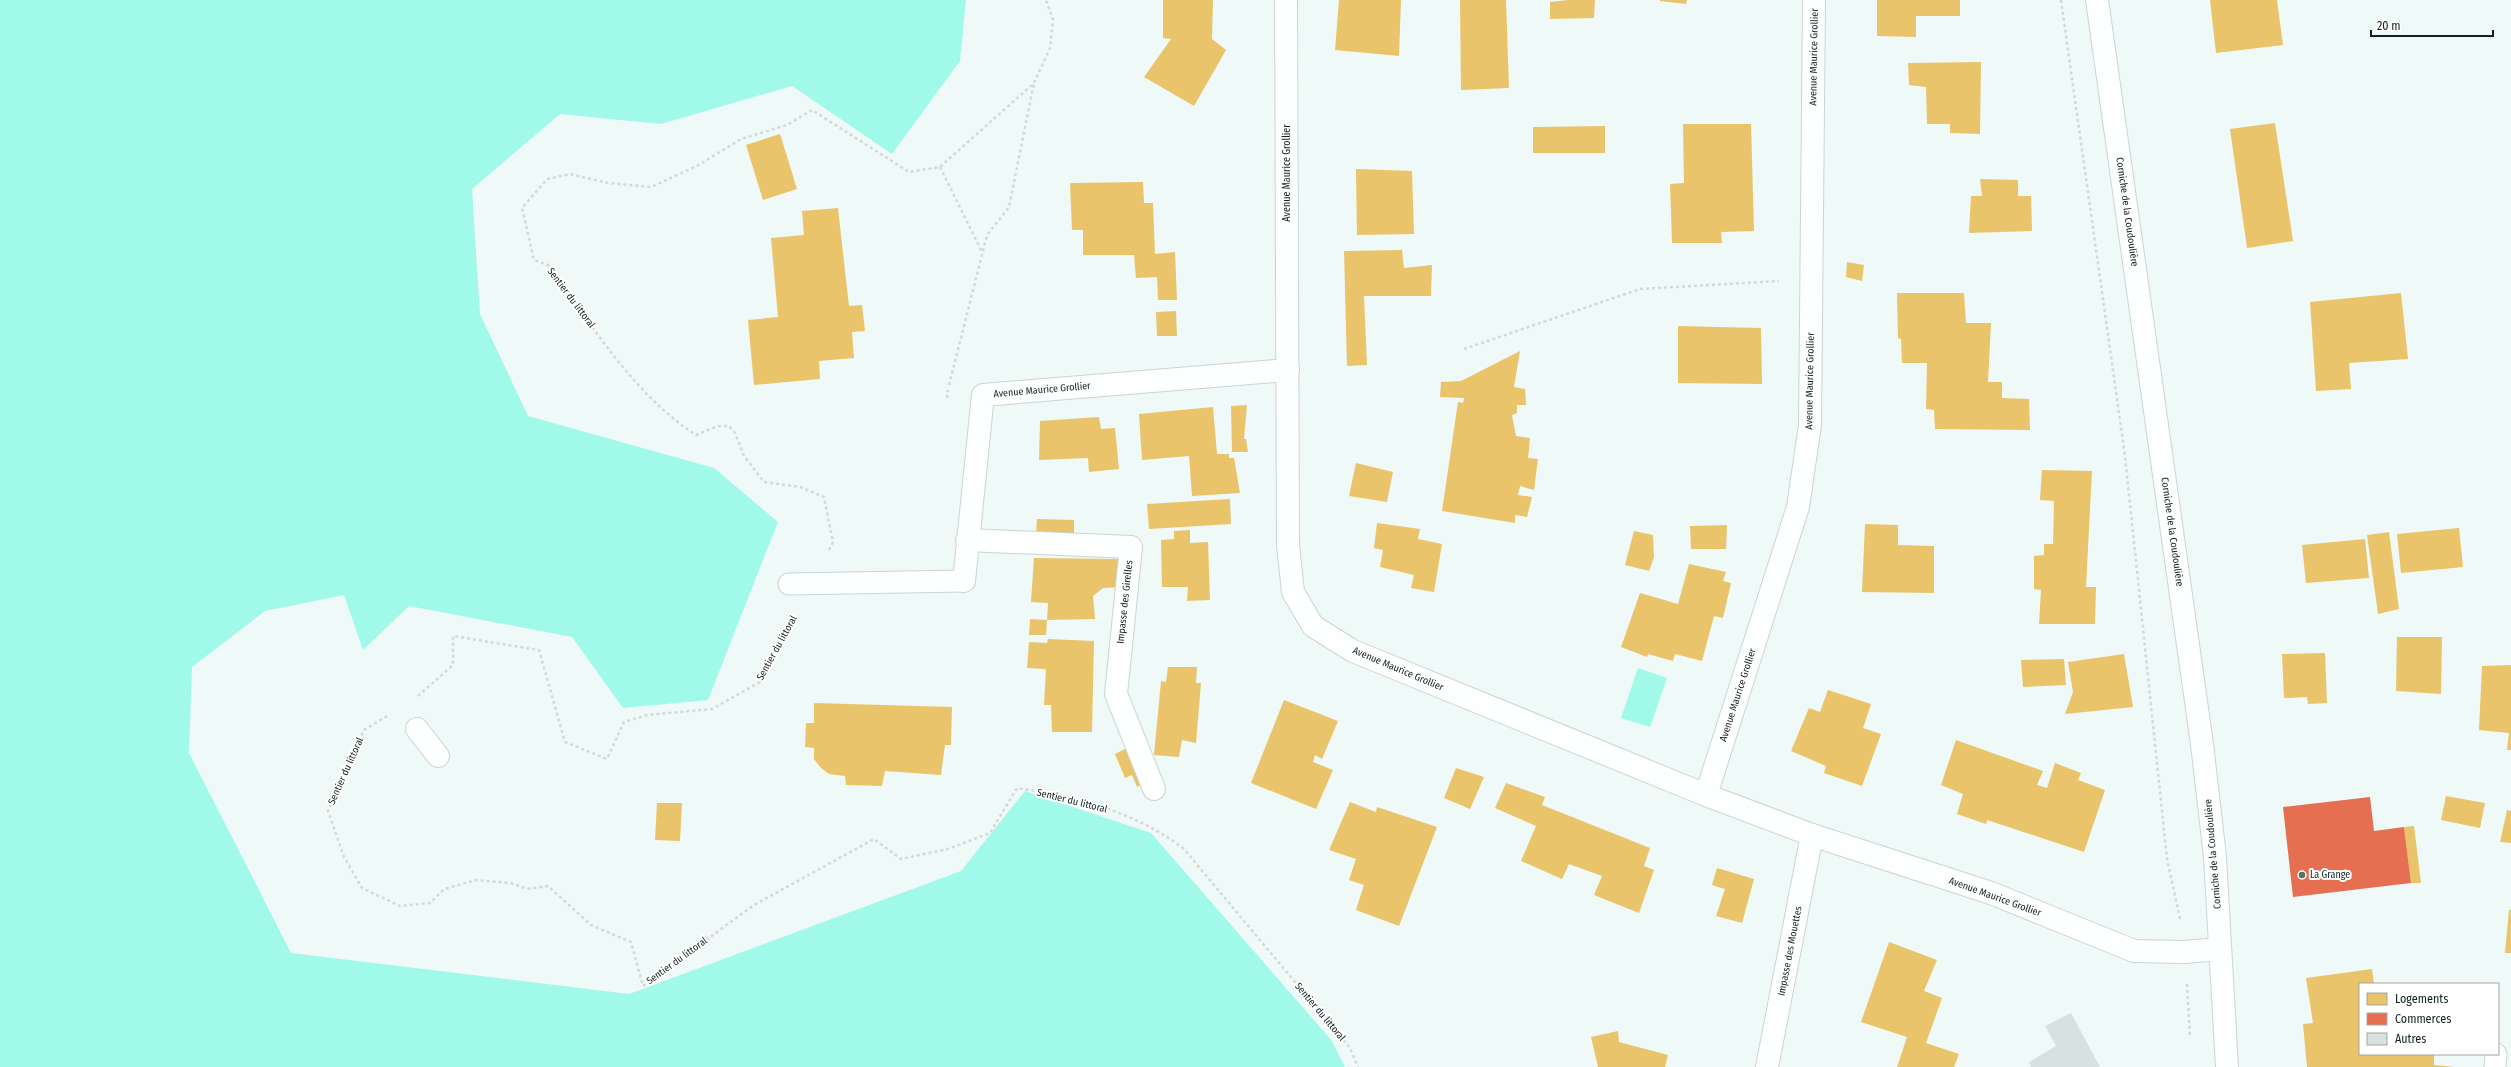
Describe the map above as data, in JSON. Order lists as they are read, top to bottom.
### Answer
{
  "streets": {
    "street": [
      "Avenue Maurice Grollier",
      "Corniche de la Coudoulière",
      "Impasse des Girelles",
      "Impasse des Mouettes"
    ],
    "path": ["Sentier du littoral"]
  },
  "crossings": [
    ["Avenue Maurice Grollier", "Corniche de la Coudoulière"],
    ["Avenue Maurice Grollier", "Impasse des Girelles"],
    ["Avenue Maurice Grollier", "Impasse des Mouettes"]
  ],
  "places": ["La Grange"],
  "legend": ["Logements", "Commerces", "Autres"],
  "scale_bar": "20 m"
}
